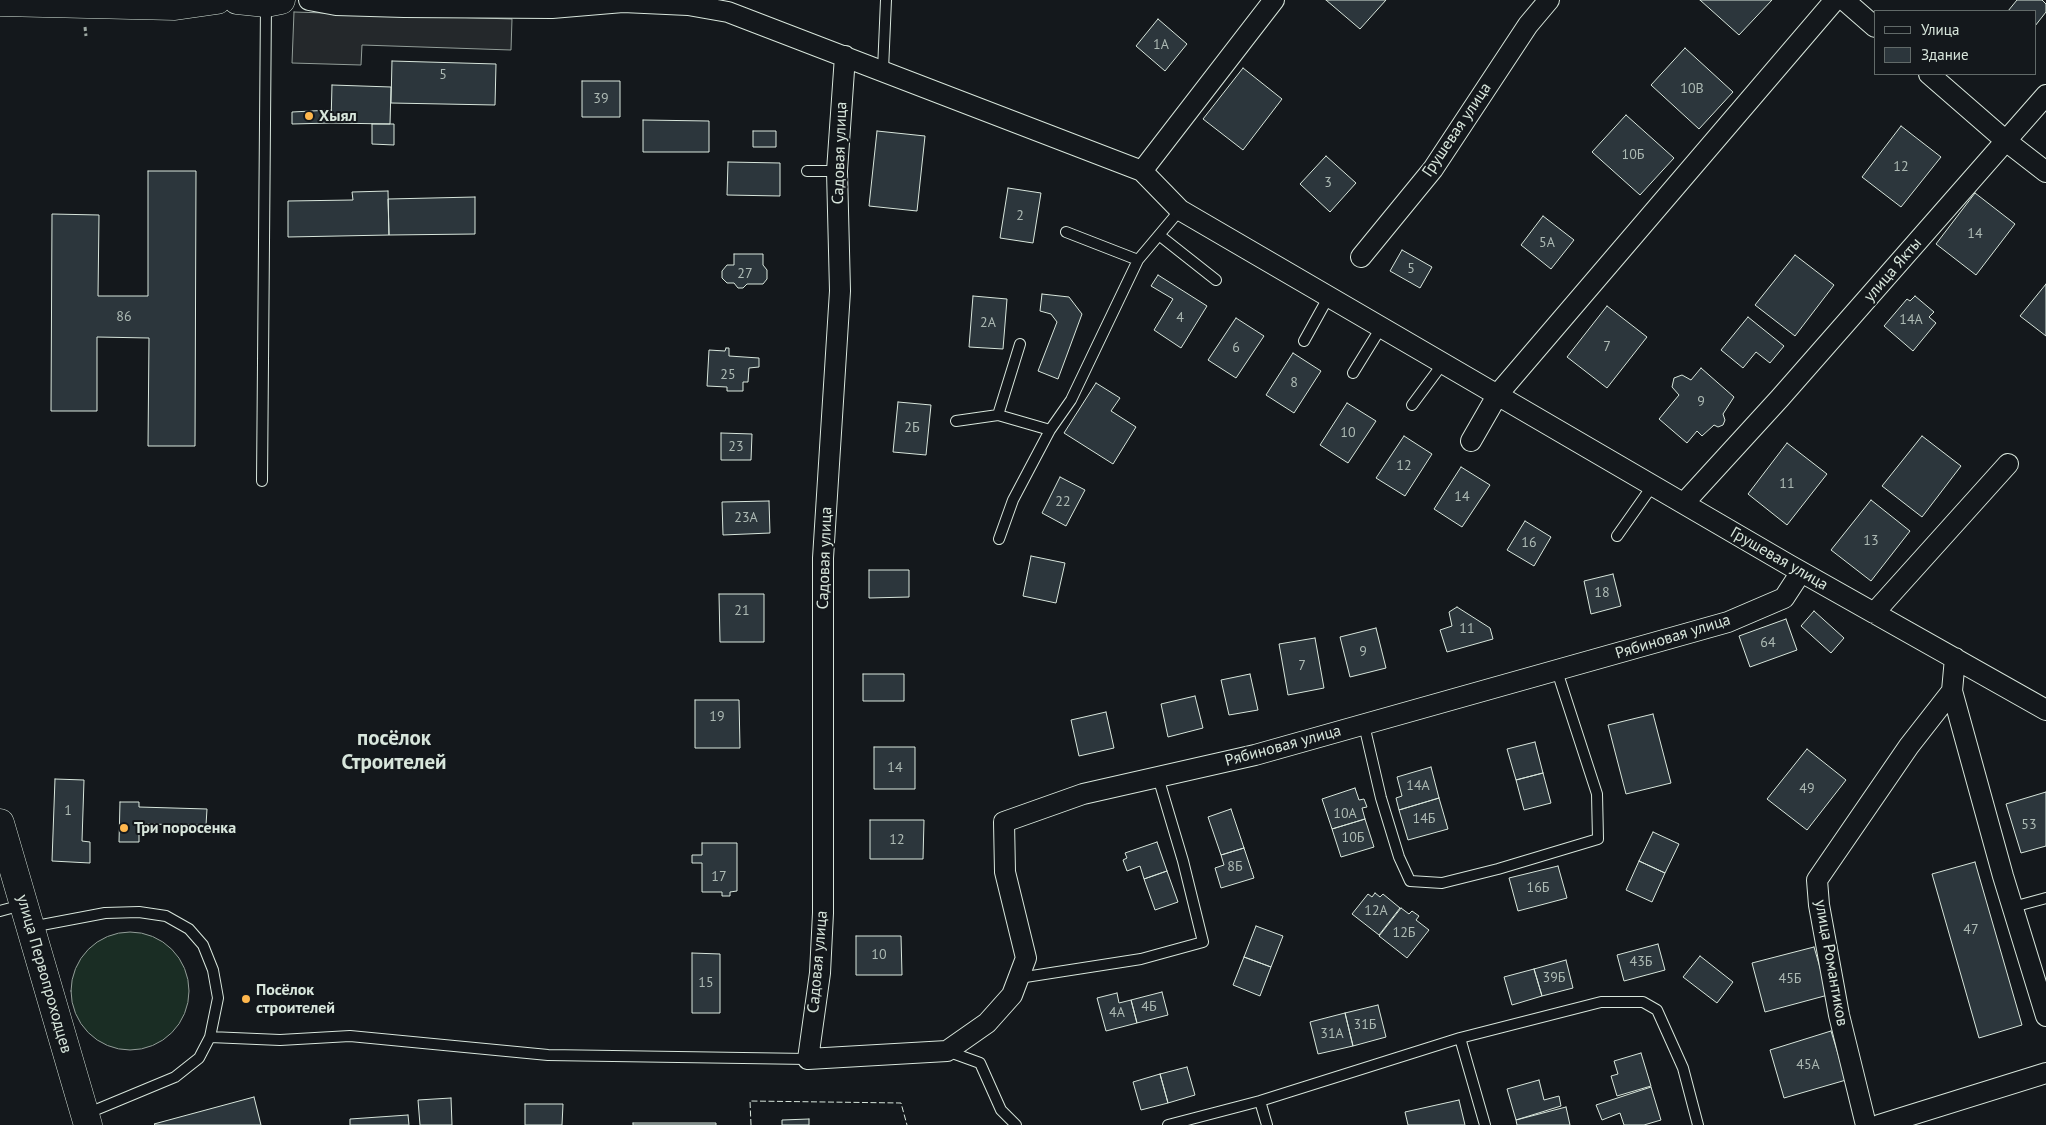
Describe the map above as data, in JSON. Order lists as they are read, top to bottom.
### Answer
{
  "streets": {
    "street": [
      "Грушевая улица",
      "Садовая улица",
      "улица Якты",
      "Рябиновая улица",
      "улица Романтиков",
      "улица Первопроходцев"
    ]
  },
  "crossings": [
    ["Грушевая улица", "улица Якты"],
    ["Грушевая улица", "Рябиновая улица"]
  ],
  "districts": ["посёлок Строителей"],
  "places": ["Хыял", "Три поросенка", "Посёлок строителей"],
  "house_numbers": [
    "1А",
    "5",
    "10В",
    "39",
    "10Б",
    "12",
    "3",
    "2",
    "14",
    "5А",
    "5",
    "27",
    "86",
    "4",
    "14А",
    "2А",
    "7",
    "6",
    "25",
    "8",
    "9",
    "2Б",
    "10",
    "23",
    "12",
    "11",
    "14",
    "22",
    "23А",
    "13",
    "16",
    "18",
    "21",
    "11",
    "64",
    "9",
    "7",
    "19",
    "14",
    "14А",
    "49",
    "1",
    "10А",
    "14Б",
    "53",
    "10Б",
    "12",
    "8Б",
    "17",
    "16Б",
    "12А",
    "47",
    "12Б",
    "10",
    "43Б",
    "39Б",
    "45Б",
    "15",
    "4Б",
    "4А",
    "31Б",
    "31A",
    "45А"
  ],
  "legend": ["Улица", "Здание"]
}
